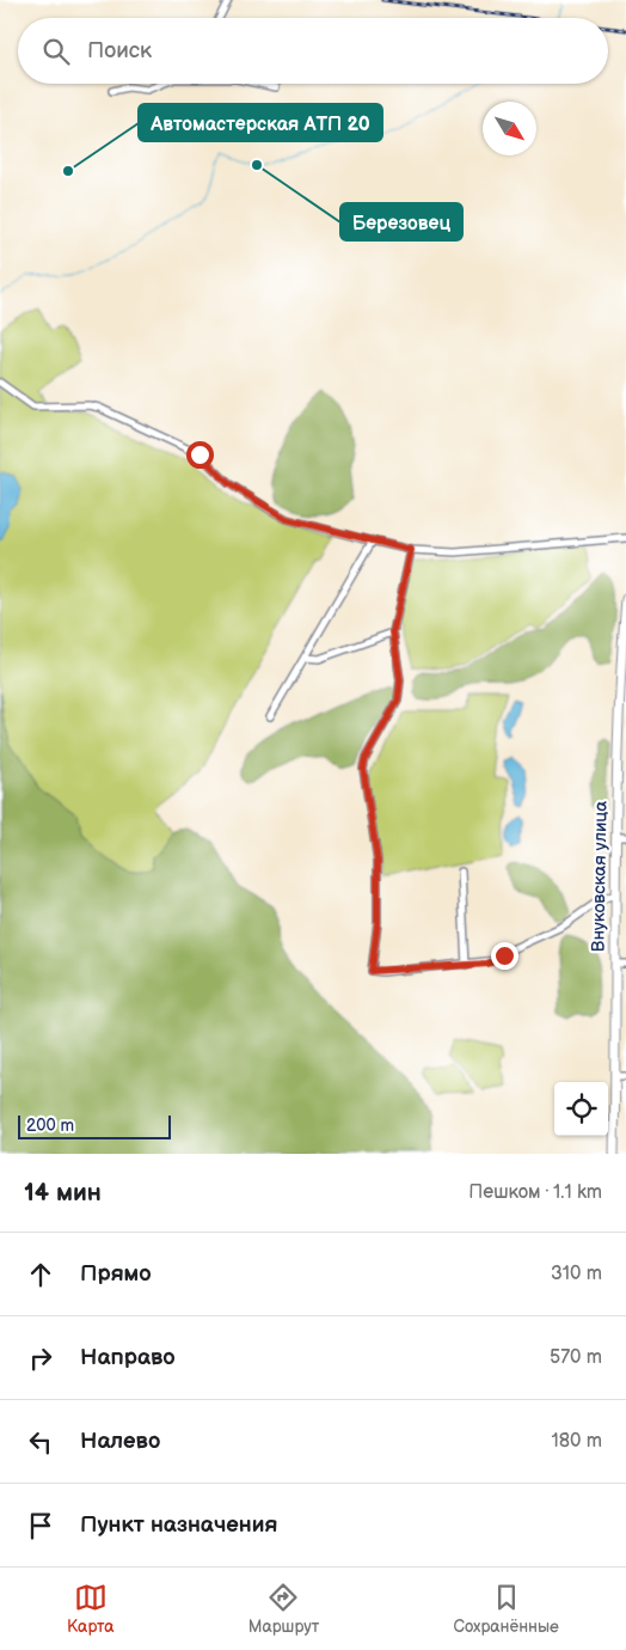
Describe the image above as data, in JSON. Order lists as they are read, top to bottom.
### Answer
{
  "streets": {
    "main road": ["Внуковская улица"]
  },
  "places": ["Березовец", "Автомастерская АТП 20"],
  "scale_bar": "200 m",
  "north": "bottom right",
  "page": {
    "search": "Поиск",
    "scale": "200 m",
    "heading": ["14 мин", "Пешком · 1.1 km"],
    "list": [
      ["Прямо", "310 m"],
      ["Направо", "570 m"],
      ["Налево", "180 m"],
      "Пункт назначения"
    ],
    "nav": ["Карта", "Маршрут", "Сохранённые"]
  }
}
